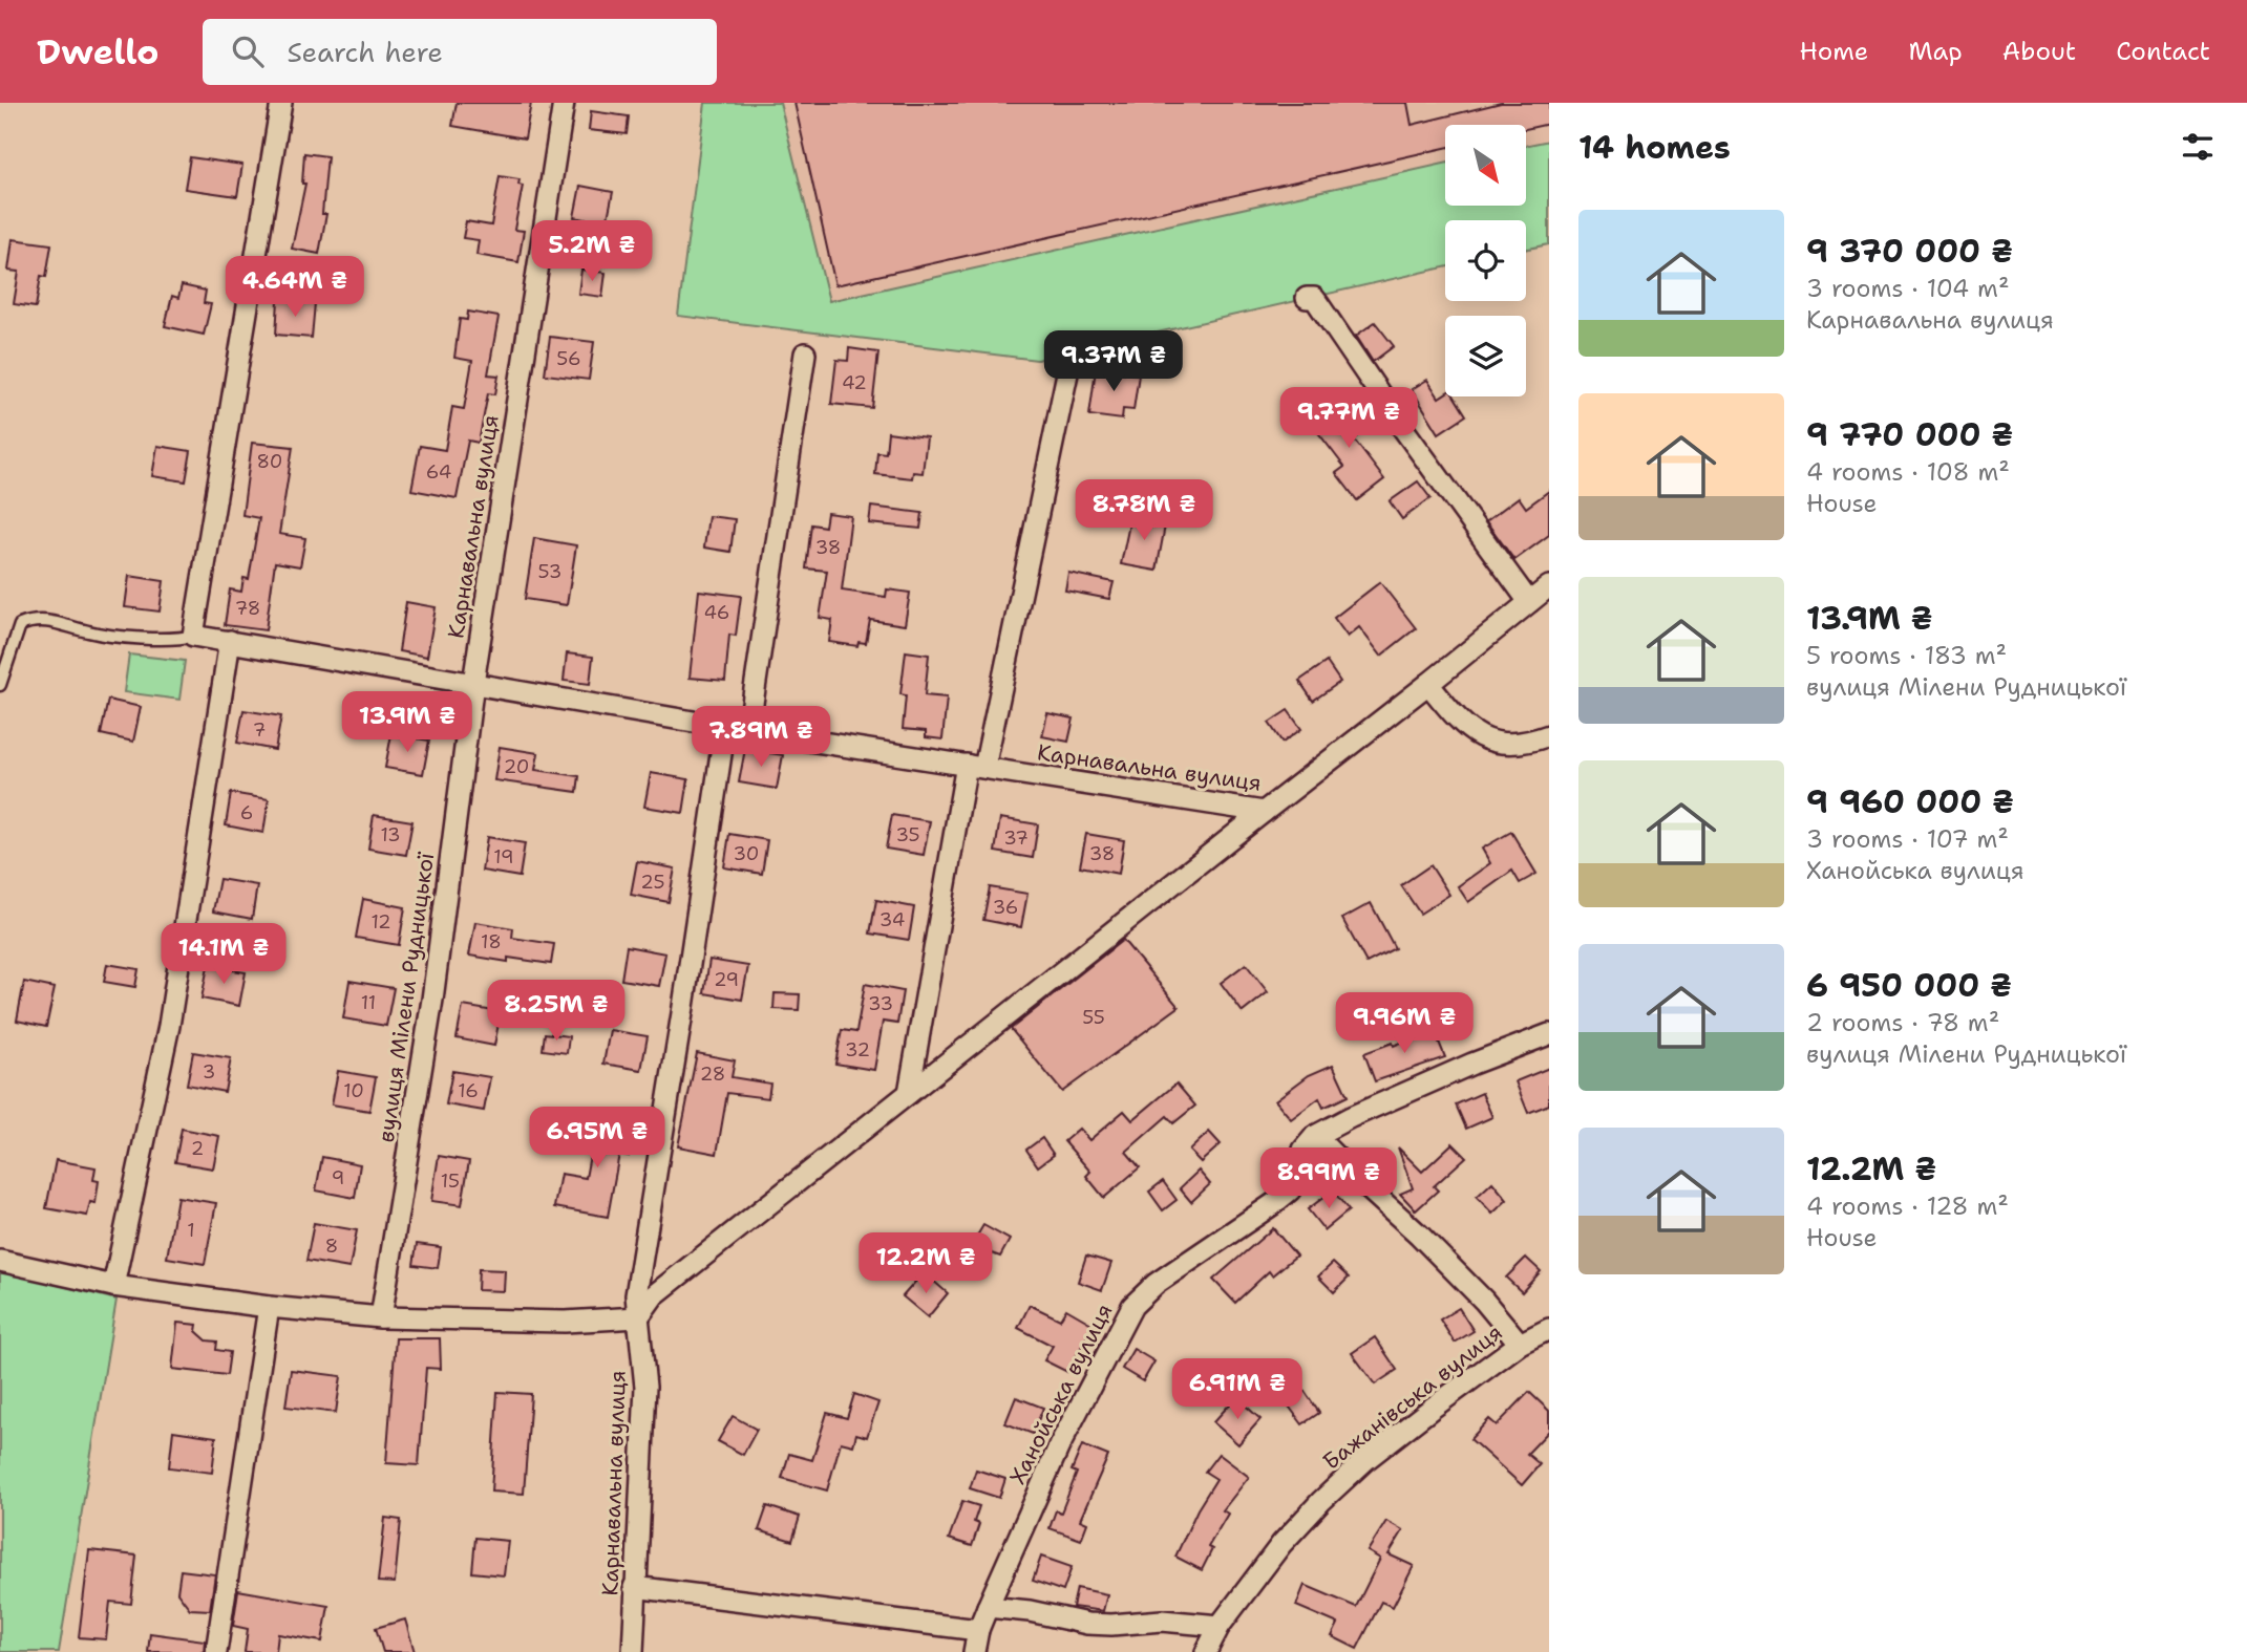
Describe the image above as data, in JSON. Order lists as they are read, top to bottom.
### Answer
{
  "streets": {
    "street": [
      "Карнавальна вулиця",
      "вулиця Мілени Рудницької",
      "Ханойська вулиця",
      "Бажанівська вулиця"
    ]
  },
  "crossings": [
    ["Карнавальна вулиця", "вулиця Мілени Рудницької"]
  ],
  "house_numbers": [
    "56",
    "42",
    "80",
    "64",
    "38",
    "53",
    "78",
    "46",
    "7",
    "20",
    "6",
    "13",
    "35",
    "37",
    "30",
    "38",
    "19",
    "25",
    "36",
    "34",
    "12",
    "18",
    "29",
    "11",
    "33",
    "55",
    "32",
    "3",
    "28",
    "10",
    "16",
    "2",
    "9",
    "15",
    "1",
    "8"
  ],
  "north": "bottom right",
  "page": {
    "header": "Dwello",
    "search": "Search here",
    "nav": [
      "Home",
      "Map",
      "About",
      "Contact"
    ],
    "heading": "14 homes",
    "list": [
      {
        "name": "9 370 000 ₴",
        "note": "3 rooms · 104 m² · Карнавальна вулиця"
      },
      {
        "name": "9 770 000 ₴",
        "note": "4 rooms · 108 m² · House"
      },
      {
        "name": "13.9M ₴",
        "note": "5 rooms · 183 m² · вулиця Мілени Рудницької"
      },
      {
        "name": "9 960 000 ₴",
        "note": "3 rooms · 107 m² · Ханойська вулиця"
      },
      {
        "name": "6 950 000 ₴",
        "note": "2 rooms · 78 m² · вулиця Мілени Рудницької"
      },
      {
        "name": "12.2M ₴",
        "note": "4 rooms · 128 m² · House"
      }
    ],
    "price": [
      "5.2M ₴",
      "4.64M ₴",
      "9.37M ₴",
      "9.77M ₴",
      "8.78M ₴",
      "13.9M ₴",
      "7.89M ₴",
      "14.1M ₴",
      "8.25M ₴",
      "9.96M ₴",
      "6.95M ₴",
      "8.99M ₴",
      "12.2M ₴",
      "6.91M ₴"
    ]
  }
}
